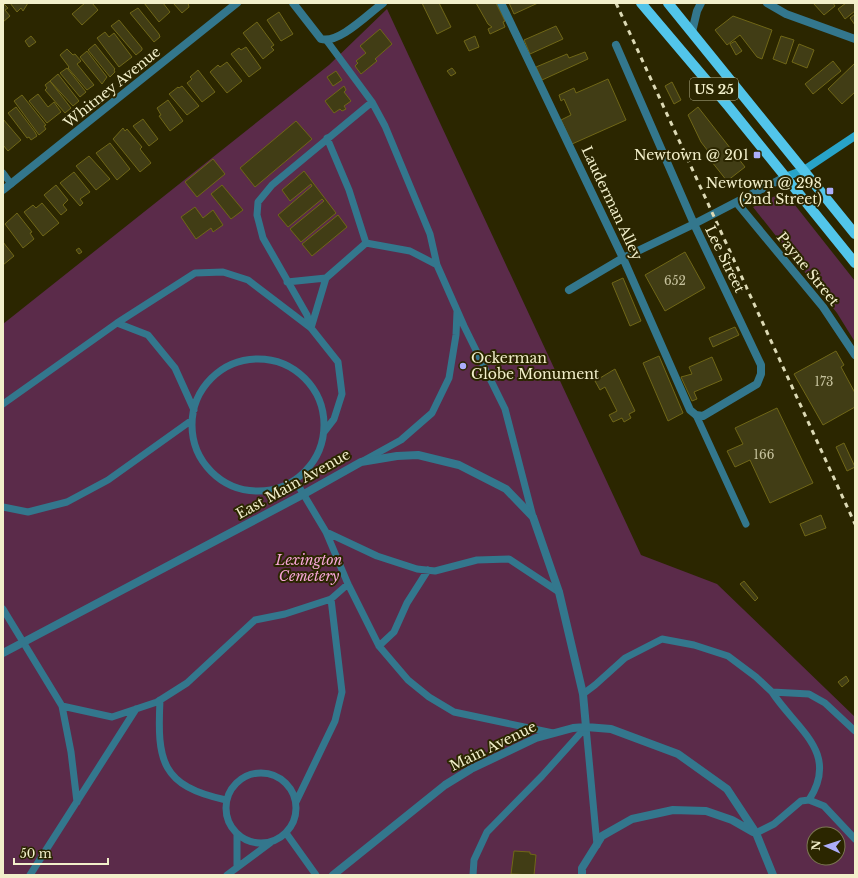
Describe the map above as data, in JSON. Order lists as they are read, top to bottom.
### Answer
{
  "streets": {
    "main road": ["US 25"],
    "street": [
      "Whitney Avenue",
      "Lauderman Alley",
      "Lee Street",
      "Payne Street",
      "East Main Avenue",
      "Main Avenue"
    ]
  },
  "crossings": [
    ["Lauderman Alley", "Lee Street"],
    ["East Main Avenue", "Main Avenue"]
  ],
  "parks": ["Lexington Cemetery"],
  "places": {
    "transit": ["Newtown @ 201", "Newtown @ 298 (2nd Street)"],
    "other": ["Ockerman Globe Monument"]
  },
  "house_numbers": ["652", "173", "166"],
  "scale_bar": "50 m",
  "north": "left"
}
